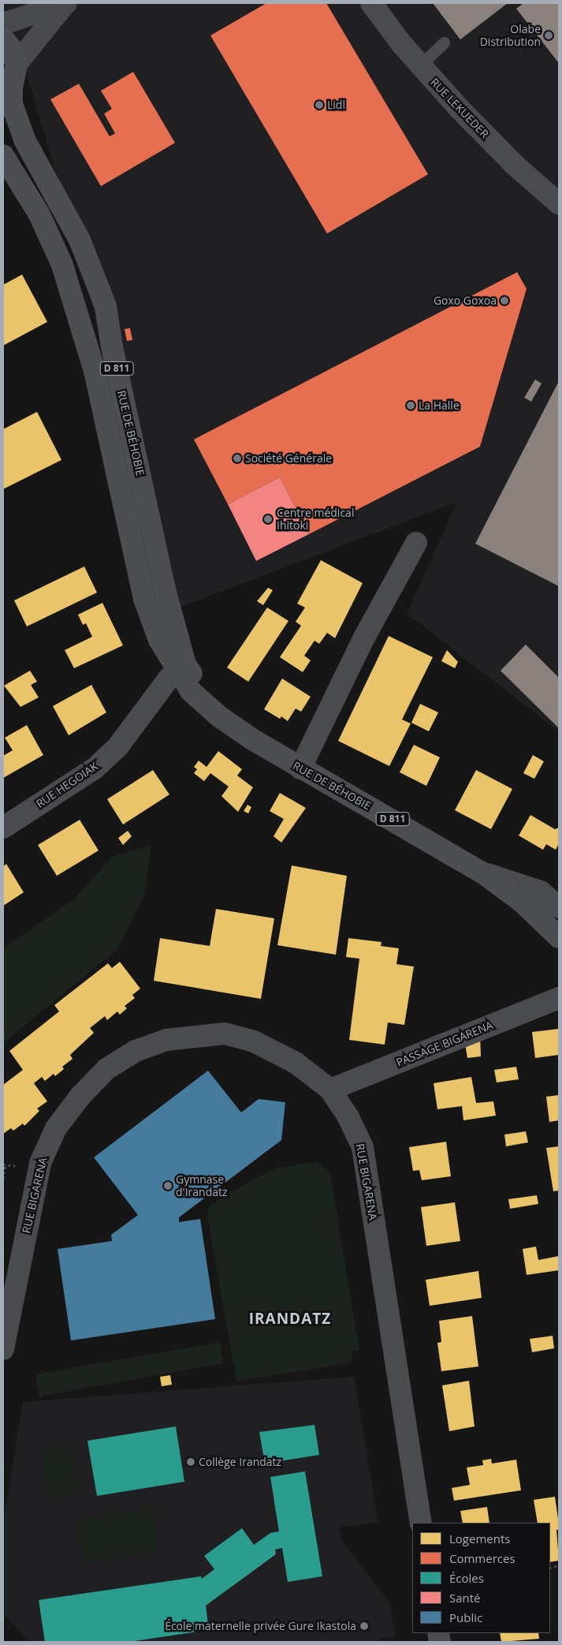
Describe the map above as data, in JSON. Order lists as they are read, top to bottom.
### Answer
{
  "streets": {
    "main road": ["D 811", "RUE DE BÉHOBIE"],
    "street": [
      "RUE LEKUEDER",
      "RUE HEGOIAK",
      "PASSAGE BIGARENA",
      "RUE BIGARENA"
    ]
  },
  "crossings": [
    ["RUE DE BÉHOBIE", "RUE HEGOIAK"],
    ["PASSAGE BIGARENA", "RUE BIGARENA"]
  ],
  "districts": ["IRANDATZ"],
  "places": [
    "Olabe Distribution",
    "Lidl",
    "Goxo Goxoa",
    "La Halle",
    "Société Générale",
    "Centre médical Ihitoki",
    "Gymnase d'Irandatz",
    "Collège Irandatz",
    "École maternelle privée Gure Ikastola"
  ],
  "legend": [
    "Logements",
    "Commerces",
    "Écoles",
    "Santé",
    "Public"
  ]
}
